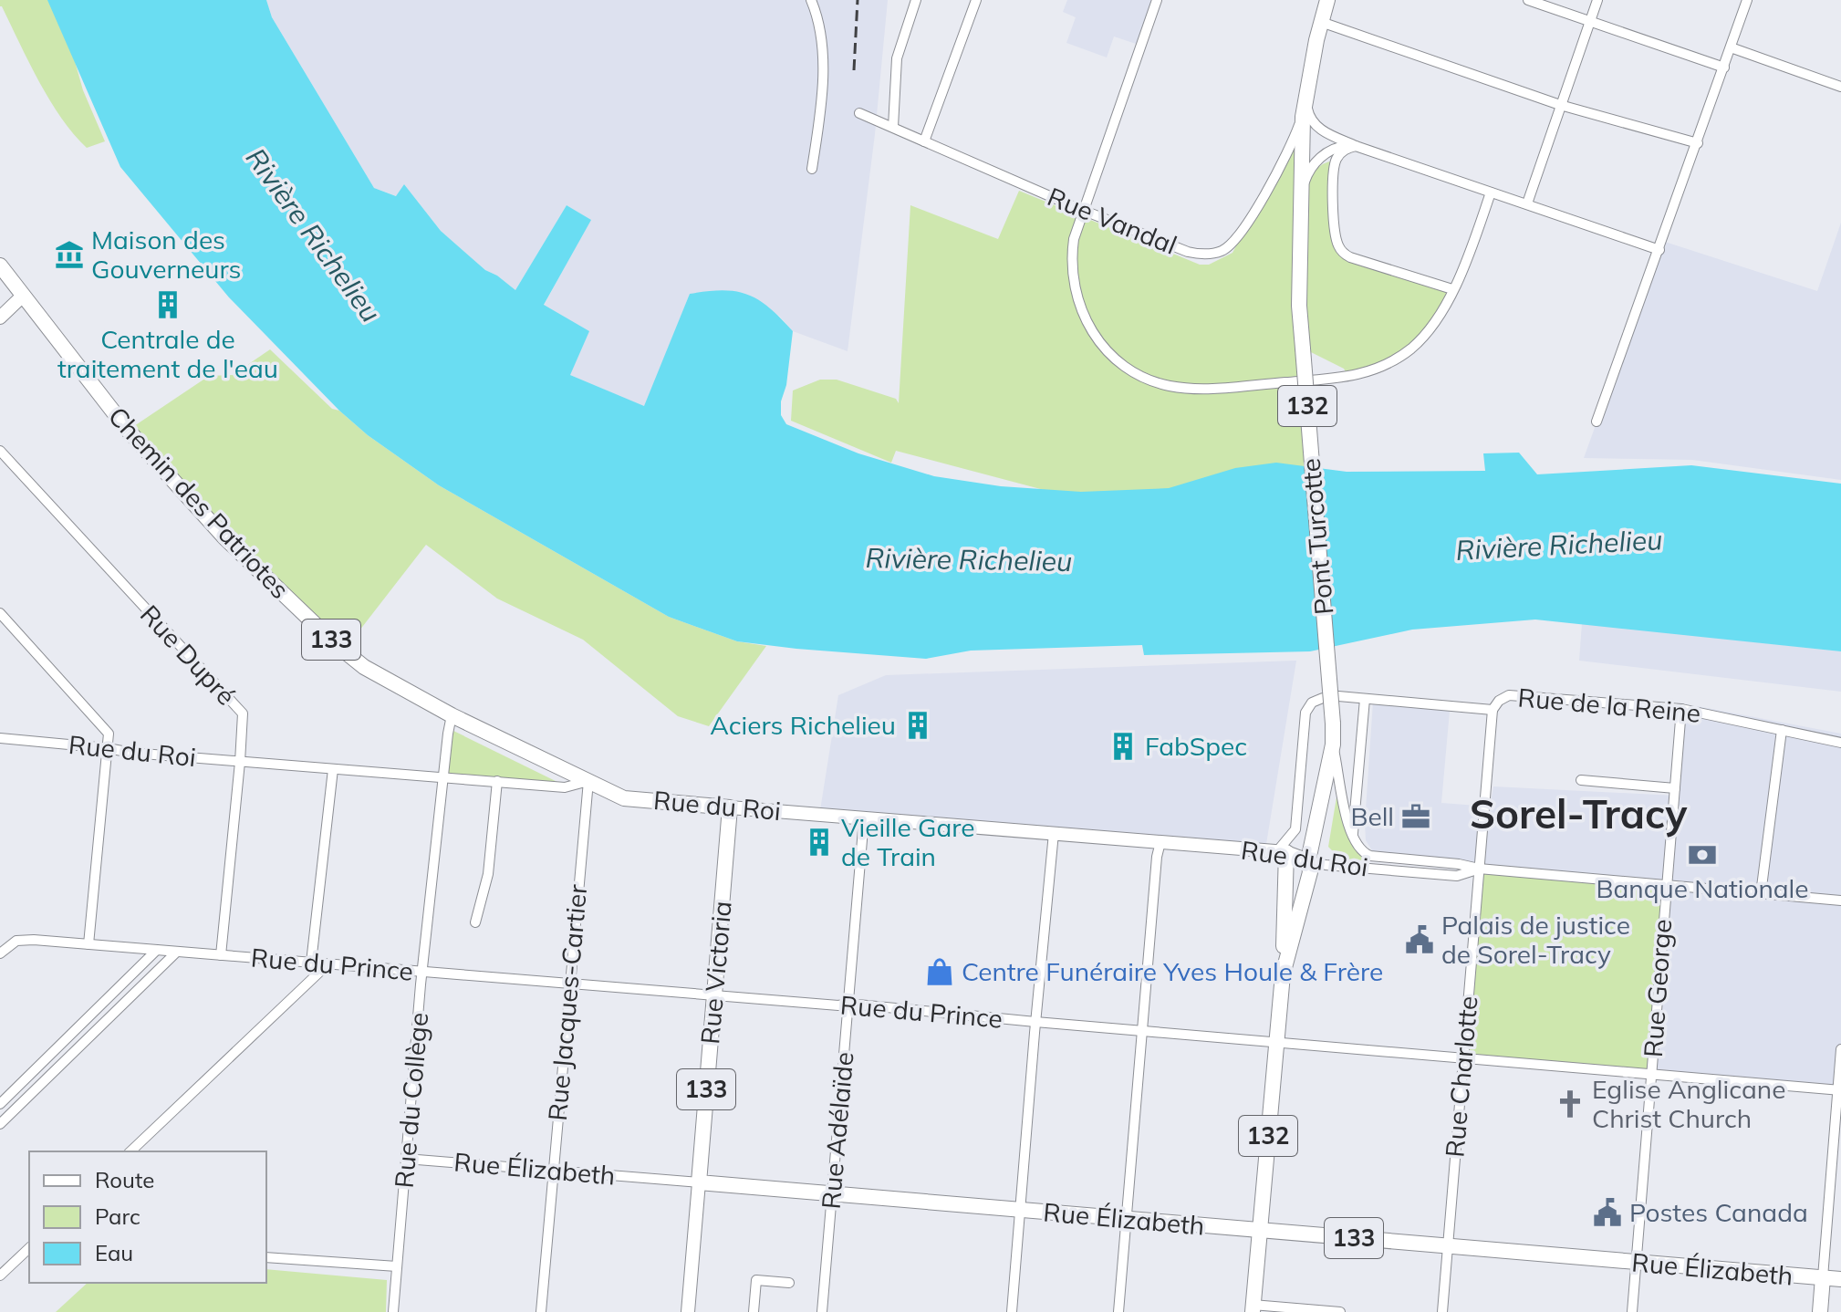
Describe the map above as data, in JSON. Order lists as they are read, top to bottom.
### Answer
{
  "streets": {
    "main road": [
      "132",
      "Chemin des Patriotes",
      "Pont Turcotte",
      "133",
      "Rue du Roi",
      "Rue Victoria",
      "Rue Élizabeth"
    ],
    "street": [
      "Rue Vandal",
      "Rue Dupré",
      "Rue de la Reine",
      "Rue du Prince",
      "Rue George",
      "Rue Jacques-Cartier",
      "Rue Charlotte",
      "Rue du Collège",
      "Rue Adélaïde"
    ]
  },
  "crossings": [
    ["Rue Vandal", "132"],
    ["132", "Pont Turcotte"],
    ["132", "Rue du Roi"],
    ["132", "Rue du Prince"],
    ["132", "Rue Élizabeth"],
    ["Chemin des Patriotes", "Rue du Roi"],
    ["Chemin des Patriotes", "Rue Jacques-Cartier"],
    ["Chemin des Patriotes", "Rue du Collège"],
    ["Pont Turcotte", "Rue du Roi"],
    ["Rue Dupré", "Rue du Roi"],
    ["Rue Dupré", "Rue du Prince"],
    ["Rue de la Reine", "Rue George"],
    ["Rue de la Reine", "Rue Charlotte"],
    ["Rue du Roi", "Rue Victoria"],
    ["Rue du Roi", "Rue George"],
    ["Rue du Roi", "Rue Jacques-Cartier"],
    ["Rue du Roi", "Rue Charlotte"],
    ["Rue du Roi", "Rue du Collège"],
    ["Rue du Roi", "Rue Adélaïde"],
    ["Rue du Prince", "Rue Victoria"],
    ["Rue du Prince", "Rue George"],
    ["Rue du Prince", "Rue Jacques-Cartier"],
    ["Rue du Prince", "Rue Charlotte"],
    ["Rue du Prince", "Rue du Collège"],
    ["Rue du Prince", "Rue Adélaïde"],
    ["Rue Victoria", "Rue Élizabeth"],
    ["Rue George", "Rue Élizabeth"],
    ["Rue Jacques-Cartier", "Rue Élizabeth"],
    ["Rue Charlotte", "Rue Élizabeth"],
    ["Rue du Collège", "Rue Élizabeth"],
    ["Rue Adélaïde", "Rue Élizabeth"]
  ],
  "districts": ["Sorel-Tracy"],
  "water": ["Rivière Richelieu"],
  "places": {
    "museum": ["Maison des Gouverneurs"],
    "building": [
      "Centrale de traitement de l'eau",
      "Aciers Richelieu",
      "FabSpec",
      "Vieille Gare de Train"
    ],
    "office": ["Bell"],
    "bank": ["Banque Nationale"],
    "public building": ["Palais de justice de Sorel-Tracy", "Postes Canada"],
    "shop": ["Centre Funéraire Yves Houle & Frère"],
    "church": ["Eglise Anglicane Christ Church"]
  },
  "legend": ["Route", "Parc", "Eau"]
}
